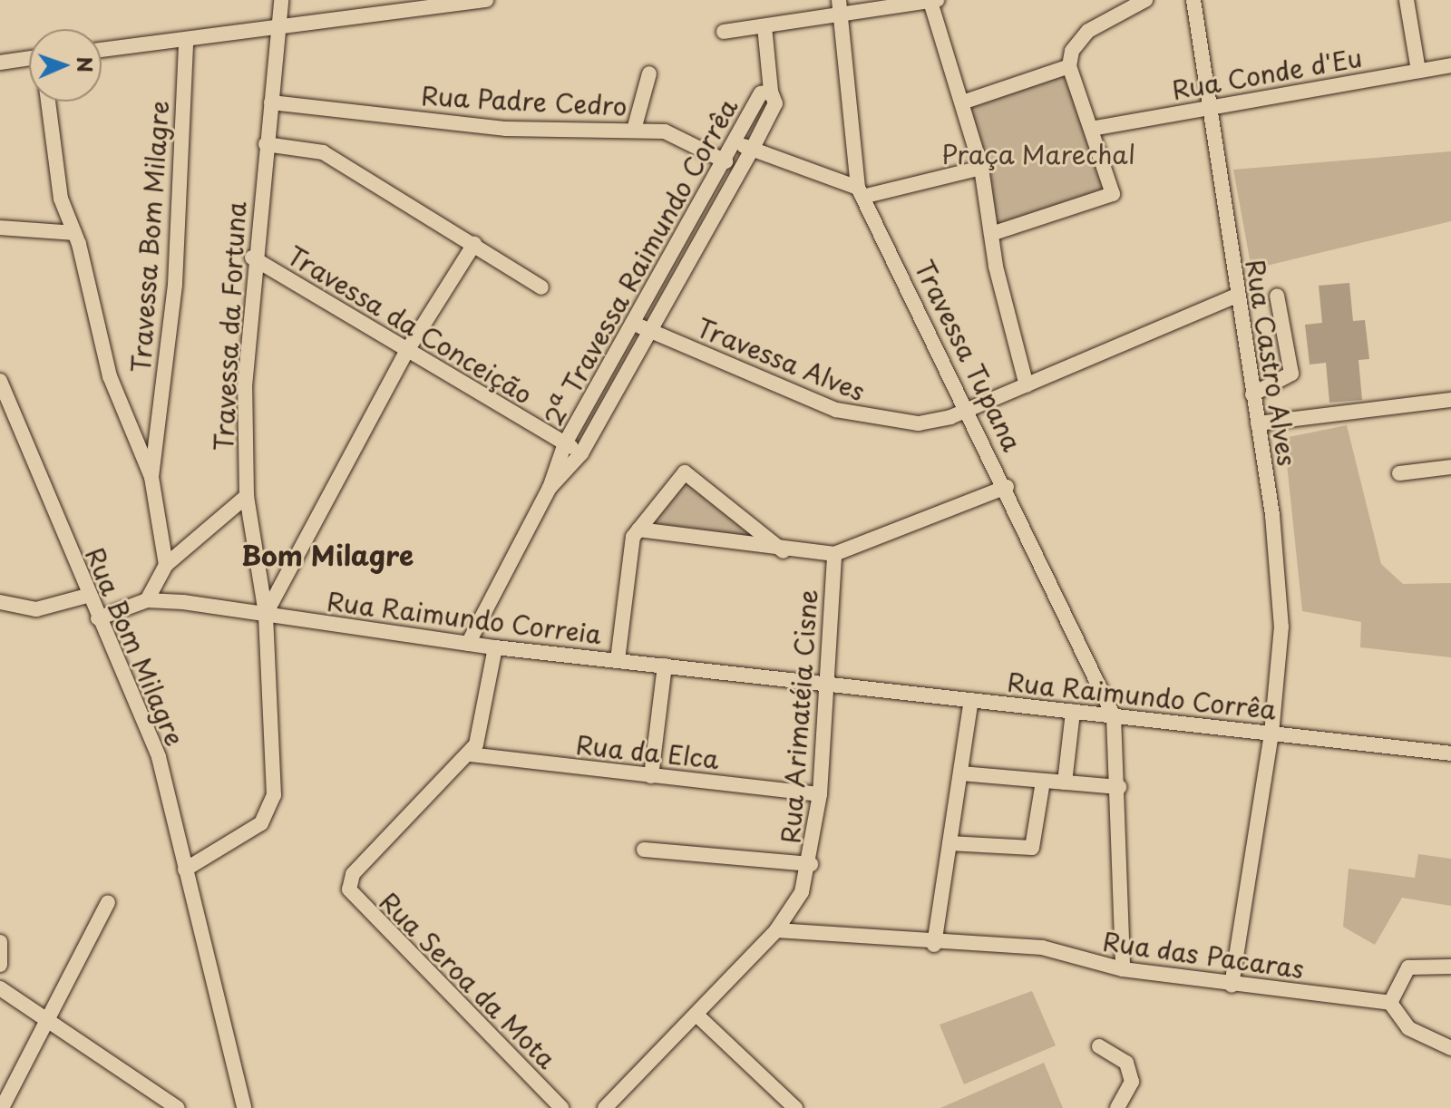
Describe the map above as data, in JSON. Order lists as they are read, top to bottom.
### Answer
{
  "streets": {
    "street": [
      "Rua Conde d'Eu",
      "Rua Padre Cedro",
      "Travessa Bom Milagre",
      "2ª Travessa Raimundo Corrêa",
      "Travessa da Conceição",
      "Travessa da Fortuna",
      "Travessa Tupana",
      "Travessa Alves",
      "Rua Castro Alves",
      "Rua Raimundo Correia",
      "Rua Bom Milagre",
      "Rua Raimundo Corrêa",
      "Rua Arimatéia Cisne",
      "Rua da Elca",
      "Rua das Pacaras",
      "Rua Seroa da Mota"
    ]
  },
  "crossings": [
    ["Rua Conde d'Eu", "Rua Castro Alves"],
    ["Rua Padre Cedro", "2ª Travessa Raimundo Corrêa"],
    ["Rua Padre Cedro", "Travessa da Fortuna"],
    ["2ª Travessa Raimundo Corrêa", "Travessa da Conceição"],
    ["2ª Travessa Raimundo Corrêa", "Travessa Alves"],
    ["Travessa da Conceição", "Travessa da Fortuna"],
    ["Travessa da Fortuna", "Rua Raimundo Correia"],
    ["Travessa da Fortuna", "Rua Bom Milagre"],
    ["Travessa Tupana", "Travessa Alves"],
    ["Travessa Tupana", "Rua Raimundo Corrêa"],
    ["Travessa Alves", "Rua Castro Alves"],
    ["Rua Castro Alves", "Rua Raimundo Corrêa"],
    ["Rua Castro Alves", "Rua das Pacaras"],
    ["Rua Raimundo Correia", "Rua Bom Milagre"],
    ["Rua Raimundo Correia", "Rua Raimundo Corrêa"],
    ["Rua Raimundo Correia", "Rua Arimatéia Cisne"],
    ["Rua Raimundo Corrêa", "Rua Arimatéia Cisne"],
    ["Rua Arimatéia Cisne", "Rua da Elca"],
    ["Rua Arimatéia Cisne", "Rua das Pacaras"],
    ["Rua da Elca", "Rua Seroa da Mota"]
  ],
  "districts": ["Bom Milagre"],
  "parks": ["Praça Marechal"],
  "north": "right"
}
